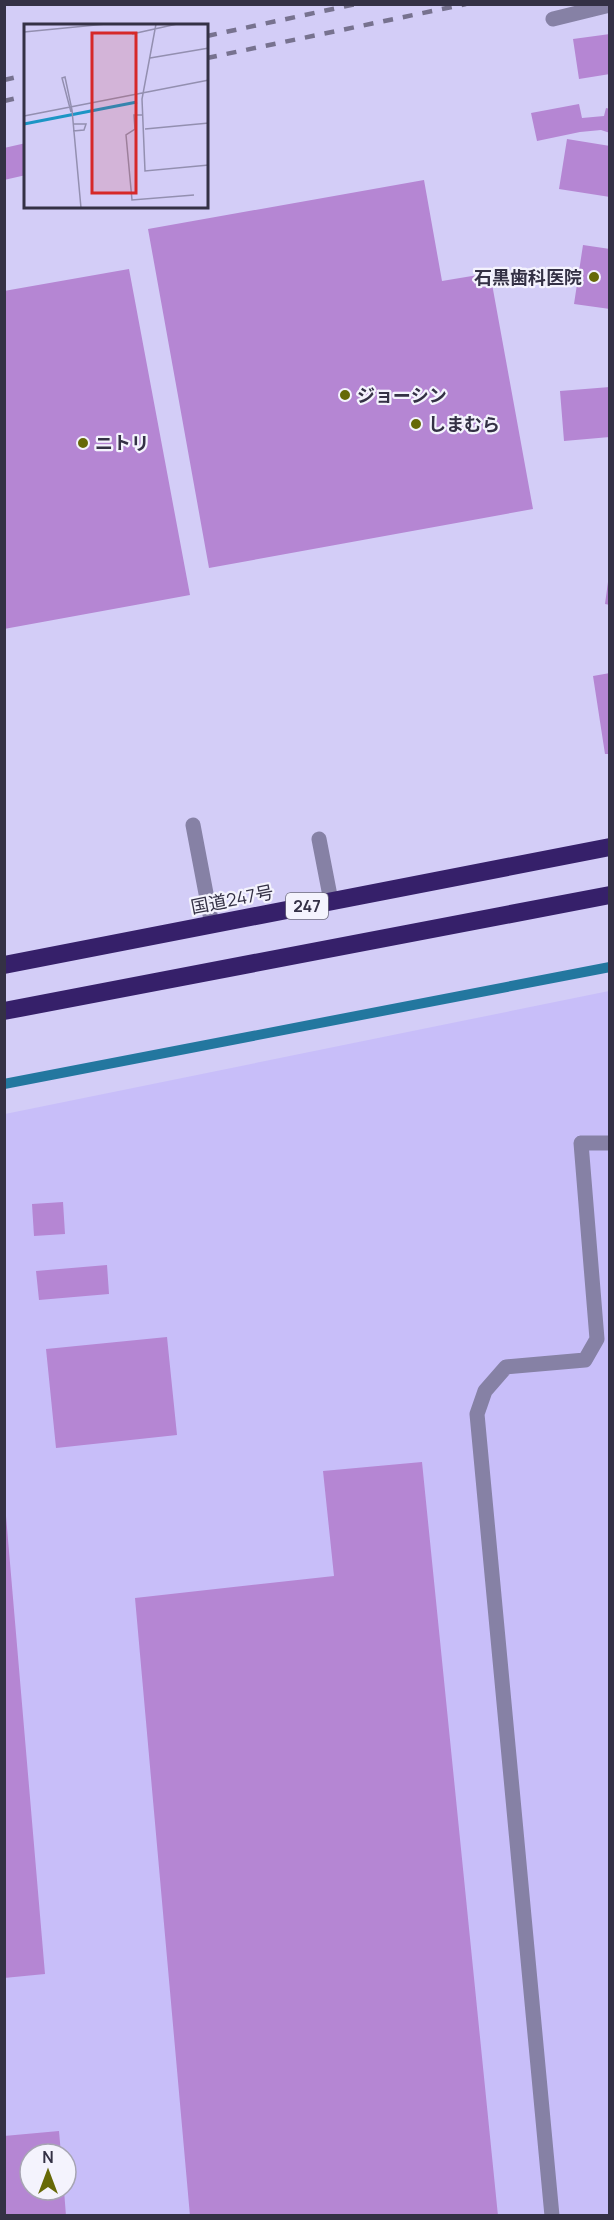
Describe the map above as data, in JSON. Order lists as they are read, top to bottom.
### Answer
{
  "streets": {
    "highway": ["国道247号", "247"]
  },
  "places": [
    "石黒歯科医院",
    "ジョーシン",
    "しまむら",
    "ニトリ"
  ],
  "north": "top"
}
